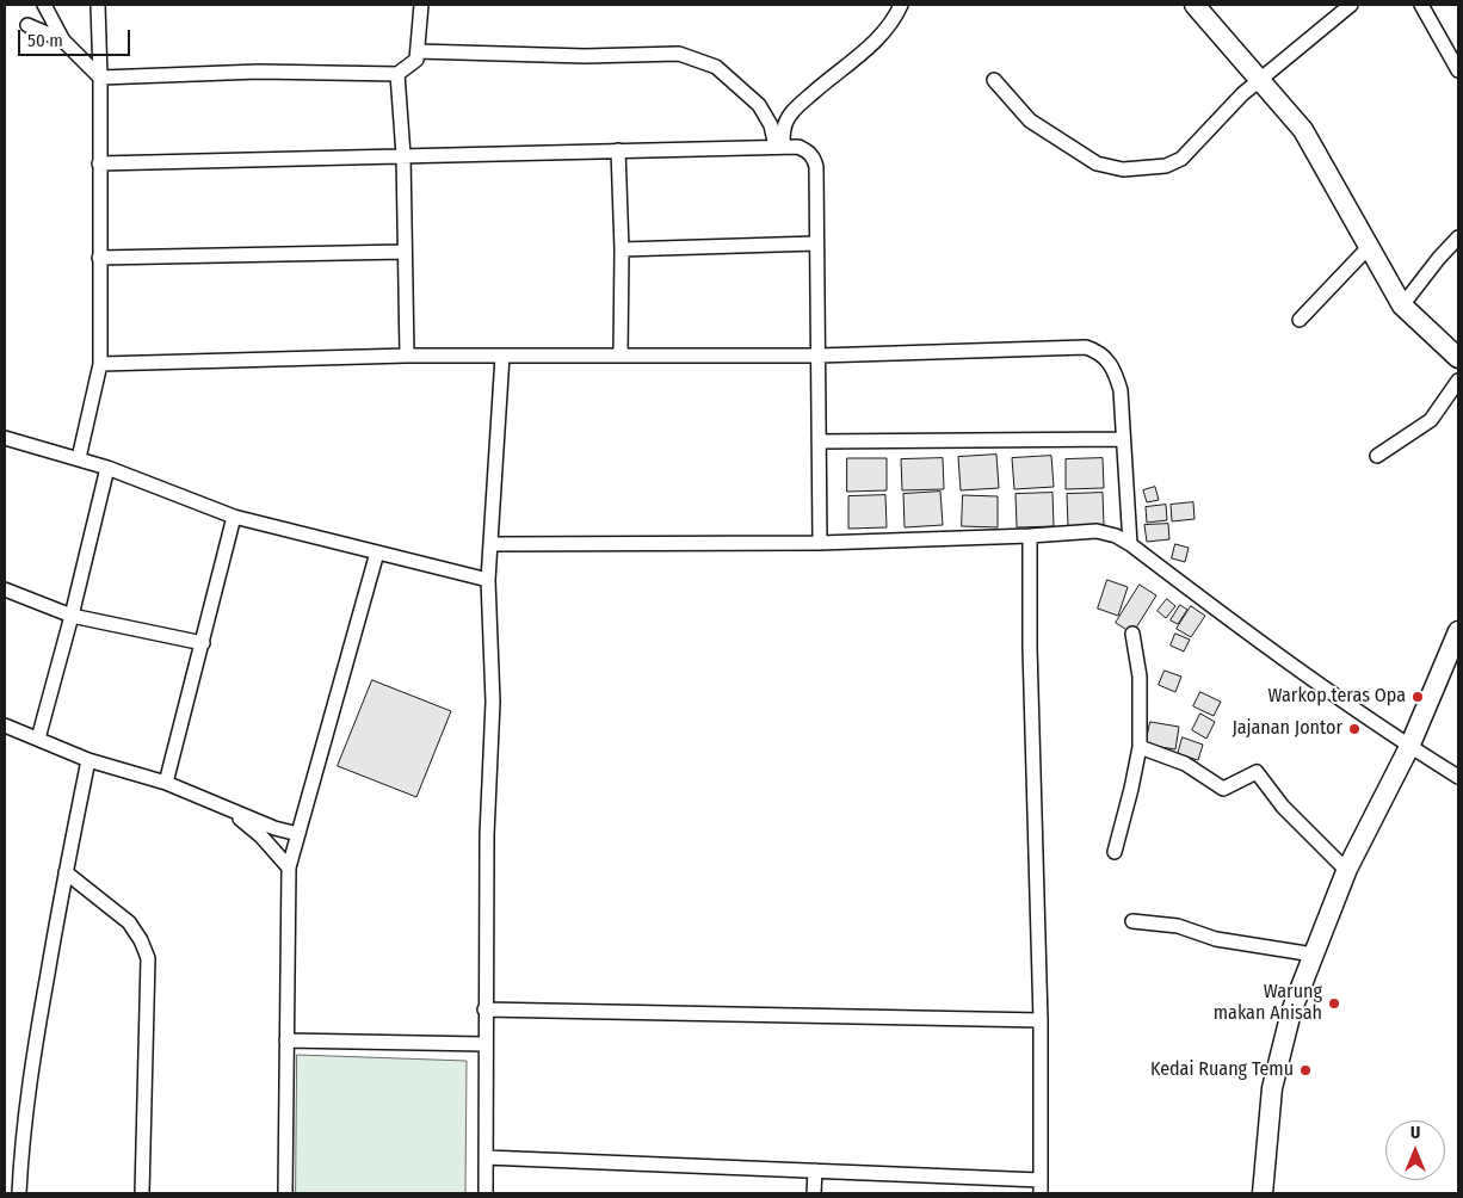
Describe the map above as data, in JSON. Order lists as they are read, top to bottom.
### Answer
{
  "places": [
    "Warkop teras Opa",
    "Jajanan Jontor",
    "Warung makan Anisah",
    "Kedai Ruang Temu"
  ],
  "scale_bar": "50 m",
  "north": "top"
}
